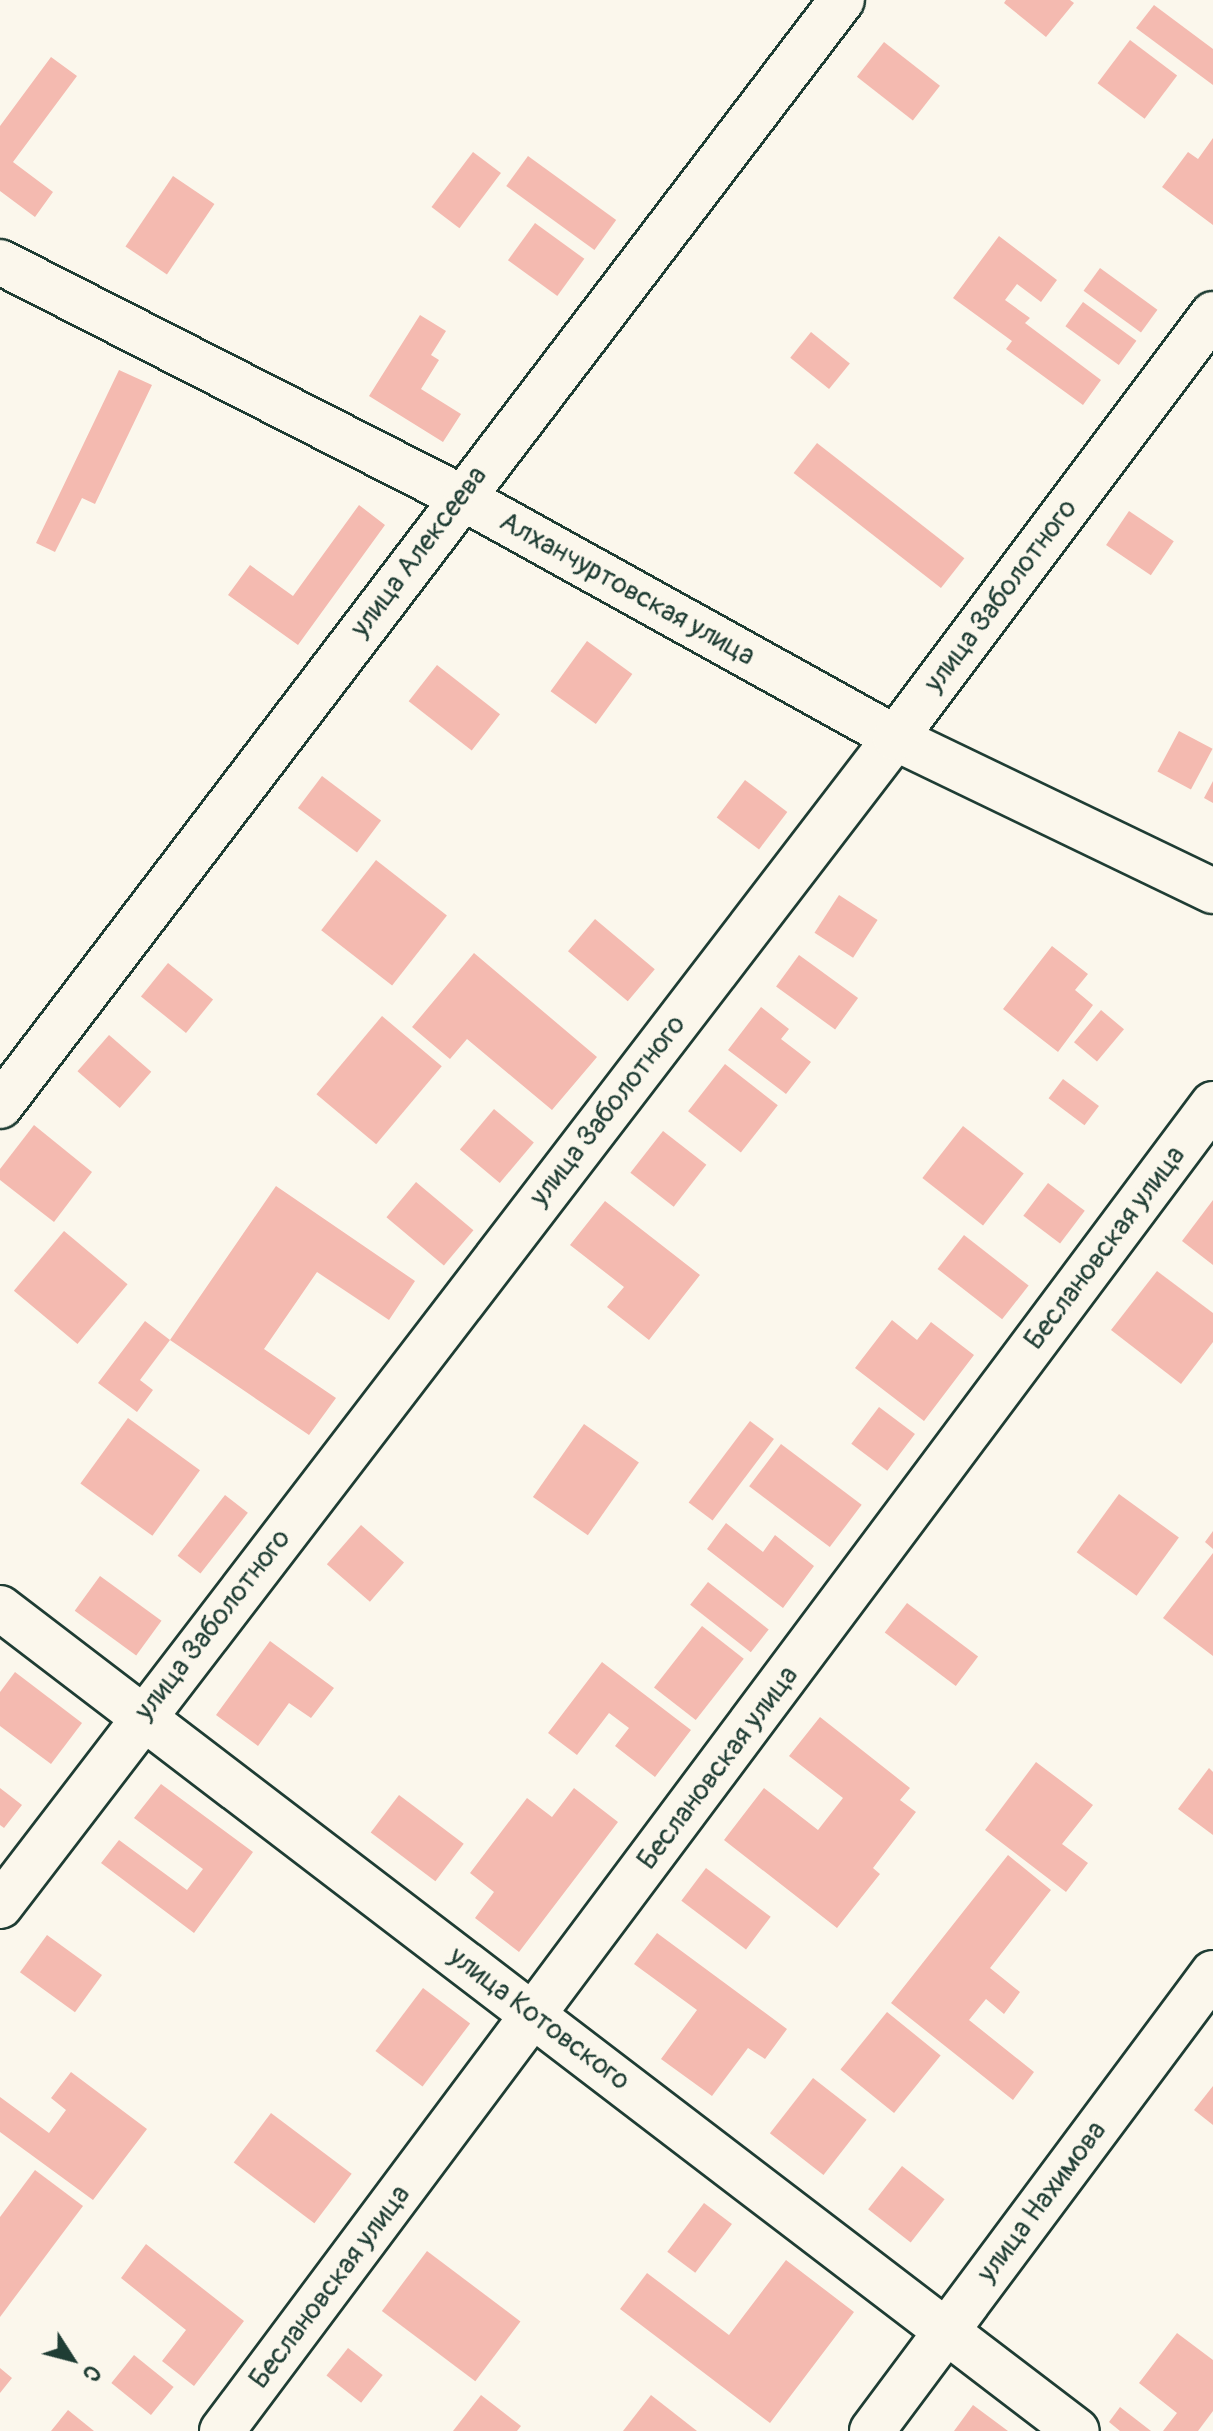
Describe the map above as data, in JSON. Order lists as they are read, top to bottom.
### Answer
{
  "streets": {
    "street": [
      "улица Алексеева",
      "Алханчуртовская улица",
      "улица Заболотного",
      "Беслановская улица",
      "улица Котовского",
      "улица Нахимова"
    ]
  },
  "crossings": [
    ["улица Алексеева", "Алханчуртовская улица"],
    ["Алханчуртовская улица", "улица Заболотного"],
    ["улица Заболотного", "улица Котовского"],
    ["Беслановская улица", "улица Котовского"],
    ["улица Котовского", "улица Нахимова"]
  ],
  "north": "bottom right"
}
